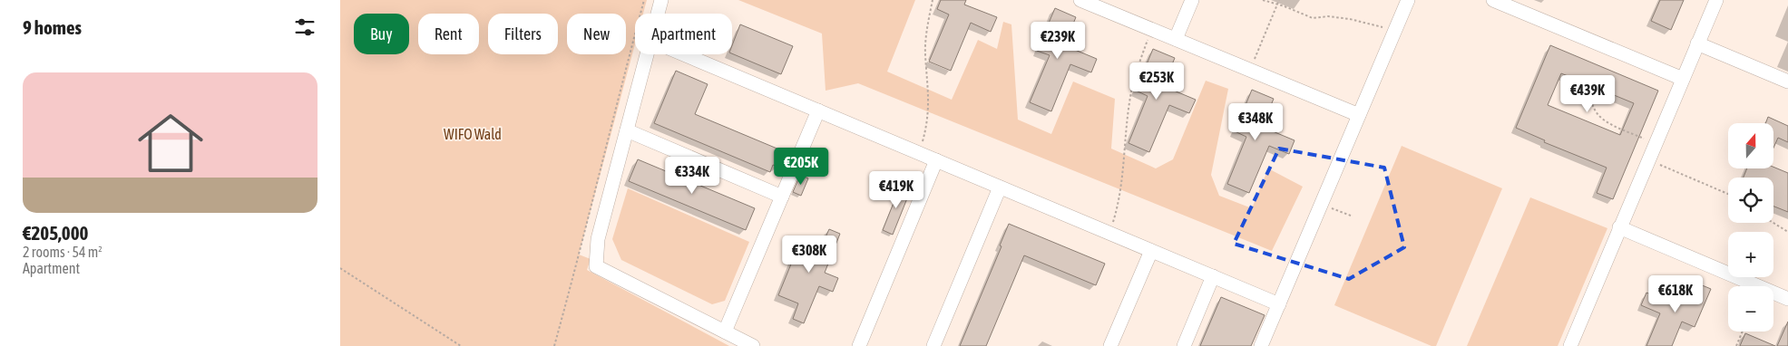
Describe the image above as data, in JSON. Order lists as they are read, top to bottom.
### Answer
{
  "parks": ["WIFO Wald"],
  "north": "top",
  "page": {
    "heading": "9 homes",
    "chip": [
      "Buy",
      "Rent",
      "Filters",
      "New",
      "Apartment"
    ],
    "price": [
      "€239K",
      "€253K",
      "€439K",
      "€348K",
      "€205K",
      "€334K",
      "€419K",
      "€308K",
      "€618K"
    ],
    "list": [
      {
        "name": "€205,000",
        "note": "2 rooms · 54 m² · Apartment"
      }
    ],
    "map_buttons": ["+", "−"]
  }
}
